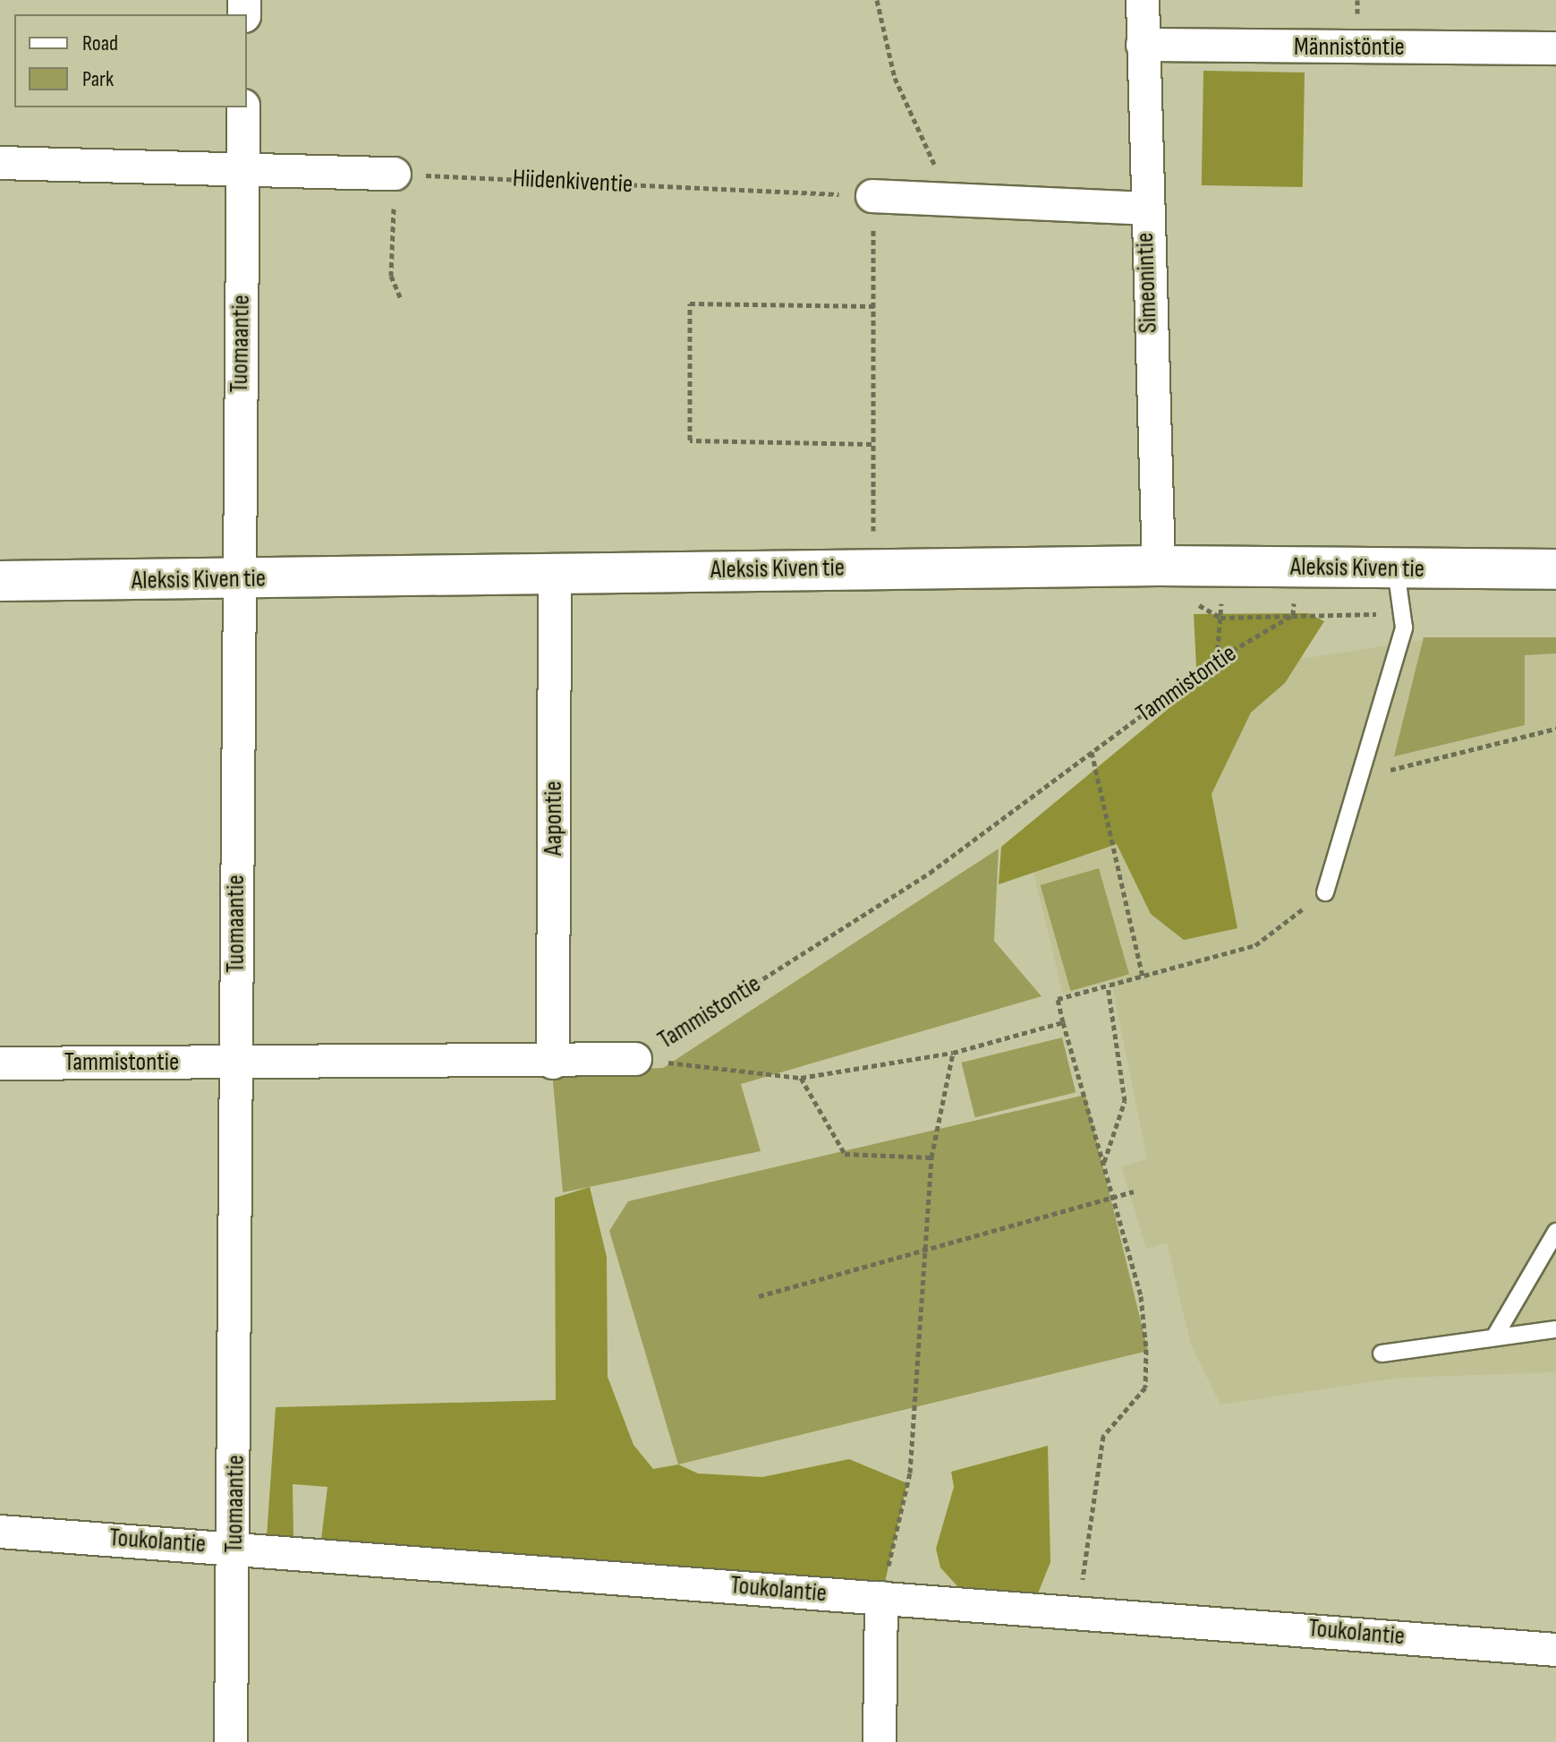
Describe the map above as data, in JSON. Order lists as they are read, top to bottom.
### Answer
{
  "streets": {
    "street": [
      "Männistöntie",
      "Simeonintie",
      "Tuomaantie",
      "Aleksis Kiven tie",
      "Tammistontie",
      "Aapontie",
      "Toukolantie"
    ],
    "path": ["Hiidenkiventie"]
  },
  "crossings": [
    ["Männistöntie", "Simeonintie"],
    ["Simeonintie", "Aleksis Kiven tie"],
    ["Tuomaantie", "Aleksis Kiven tie"],
    ["Tuomaantie", "Tammistontie"],
    ["Tuomaantie", "Toukolantie"],
    ["Aleksis Kiven tie", "Aapontie"],
    ["Tammistontie", "Aapontie"]
  ],
  "legend": ["Road", "Park"]
}
